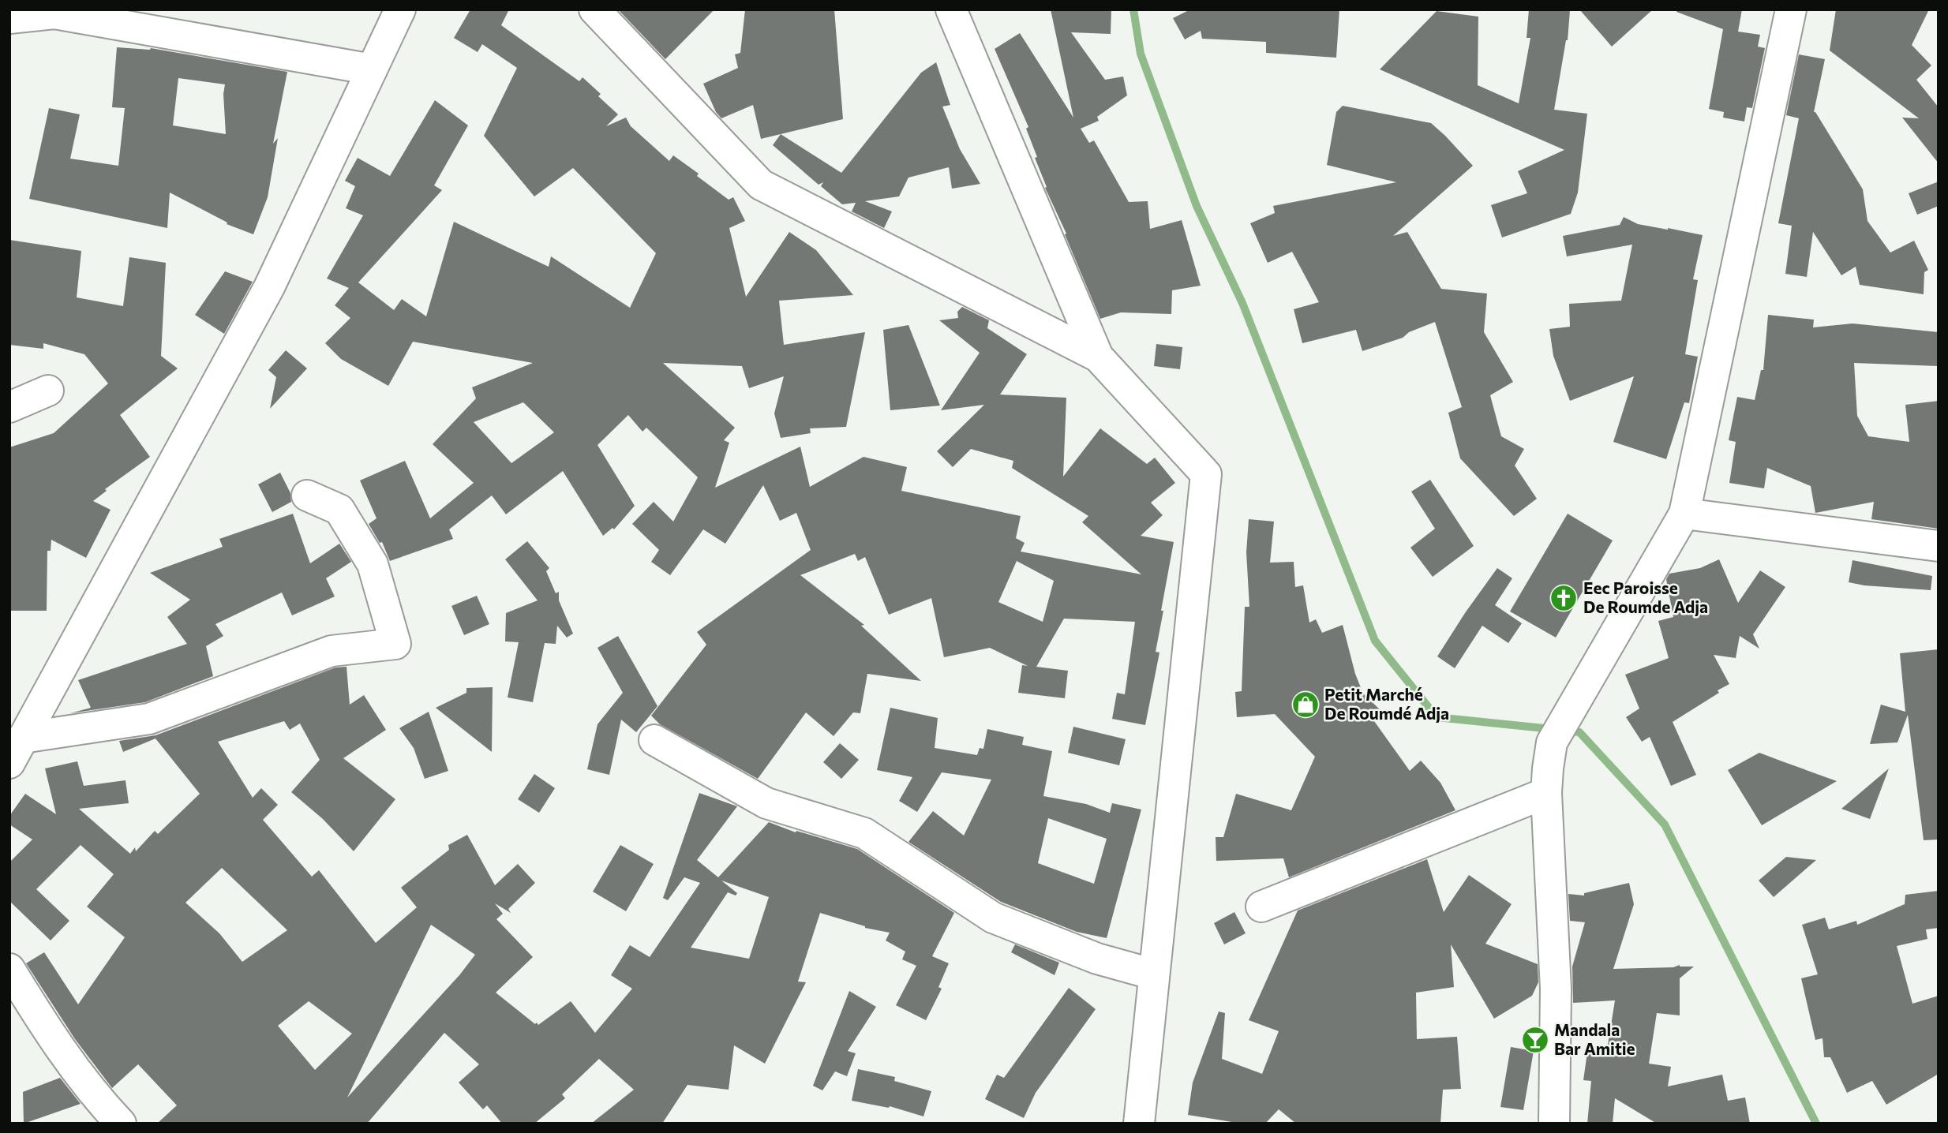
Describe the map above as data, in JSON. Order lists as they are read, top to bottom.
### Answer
{
  "places": {
    "church": ["Eec Paroisse De Roumde Adja"],
    "shop": ["Petit Marché De Roumdé Adja"],
    "bar": ["Mandala Bar Amitie"]
  }
}
